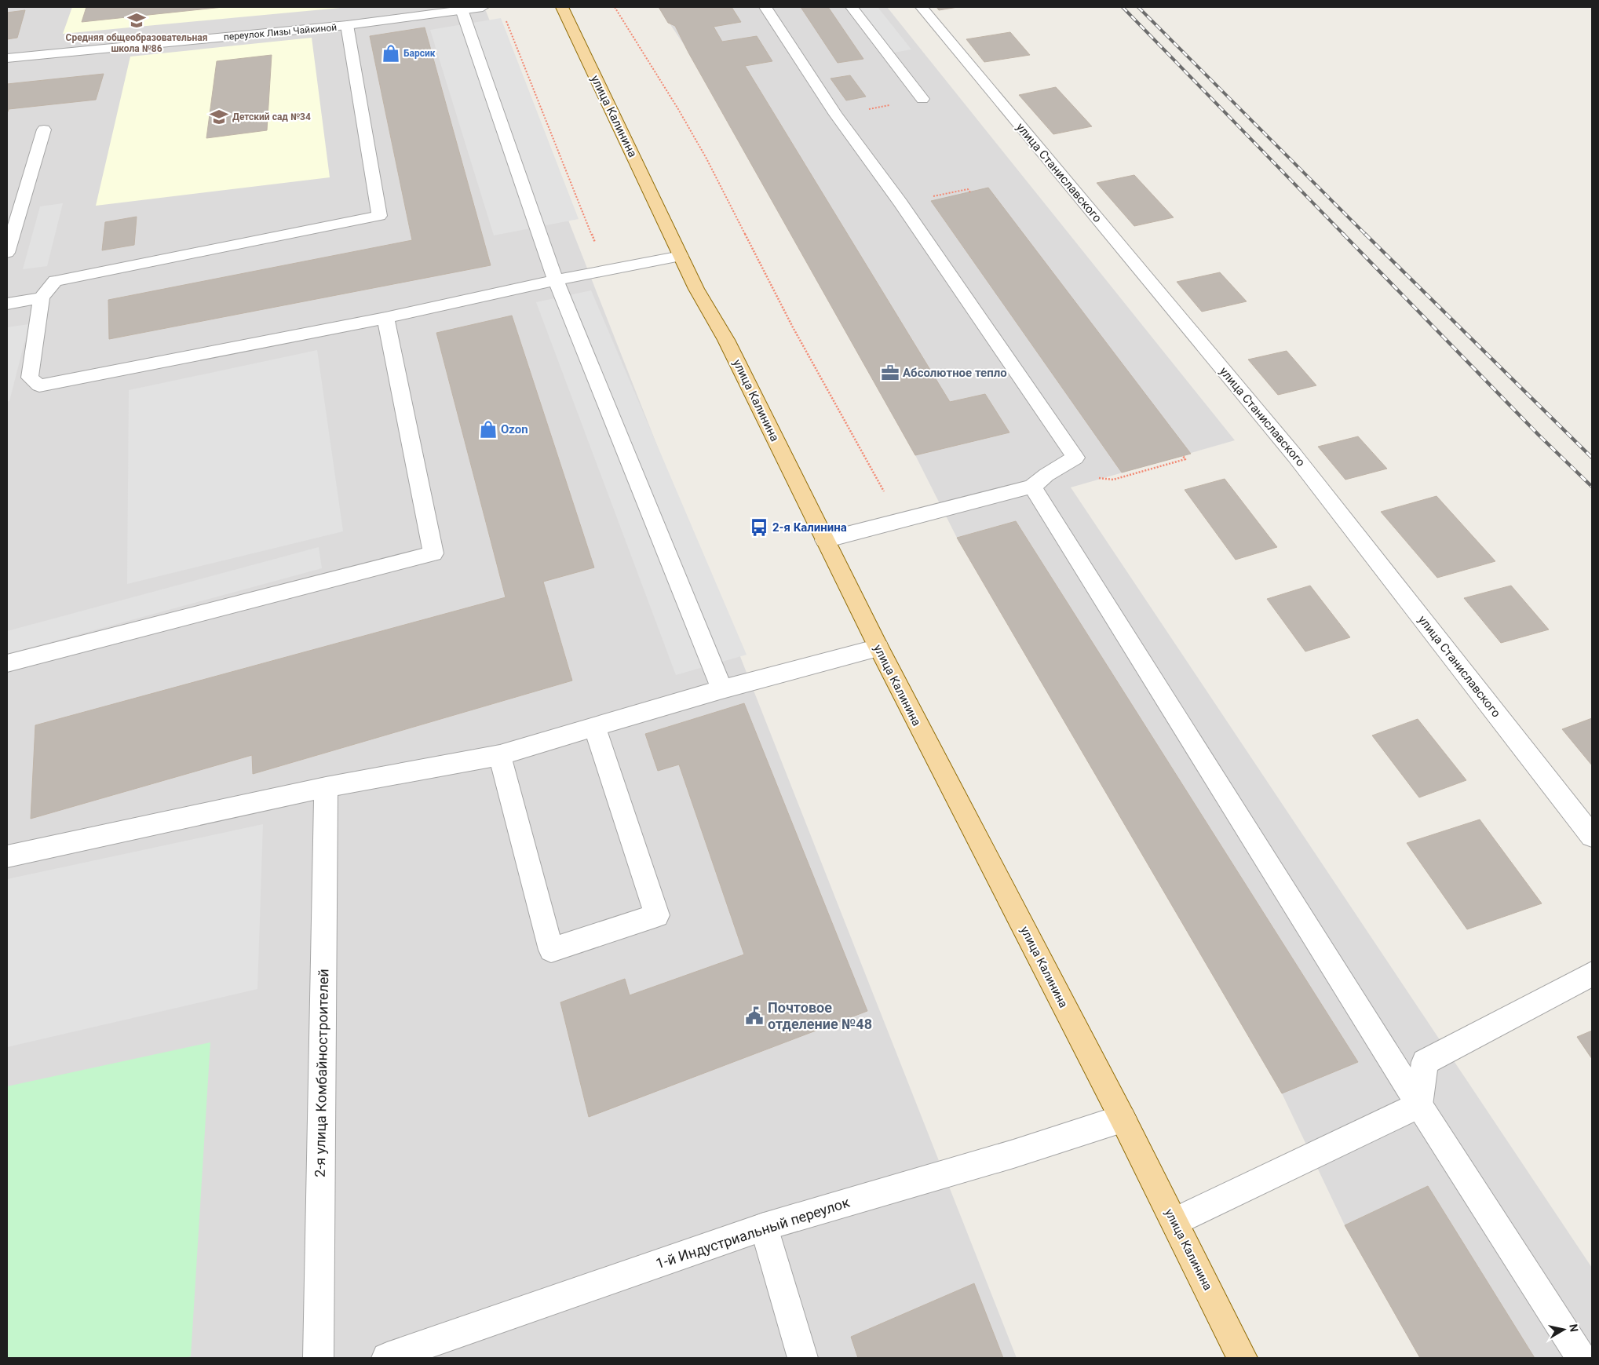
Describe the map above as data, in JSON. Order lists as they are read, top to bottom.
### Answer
{
  "streets": {
    "main road": ["улица Калинина"],
    "street": [
      "переулок Лизы Чайкиной",
      "улица Станиславского",
      "2-я улица Комбайностроителей",
      "1-й Индустриальный переулок"
    ]
  },
  "crossings": [
    ["улица Калинина", "1-й Индустриальный переулок"]
  ],
  "places": {
    "school or university": ["Средняя общеобразовательная школа №86", "Детский сад №34"],
    "shop": ["Барсик", "Ozon"],
    "office": ["Абсолютное тепло"],
    "bus stop": ["2-я Калинина"],
    "public building": ["Почтовое отделение №48"]
  },
  "north": "right"
}
